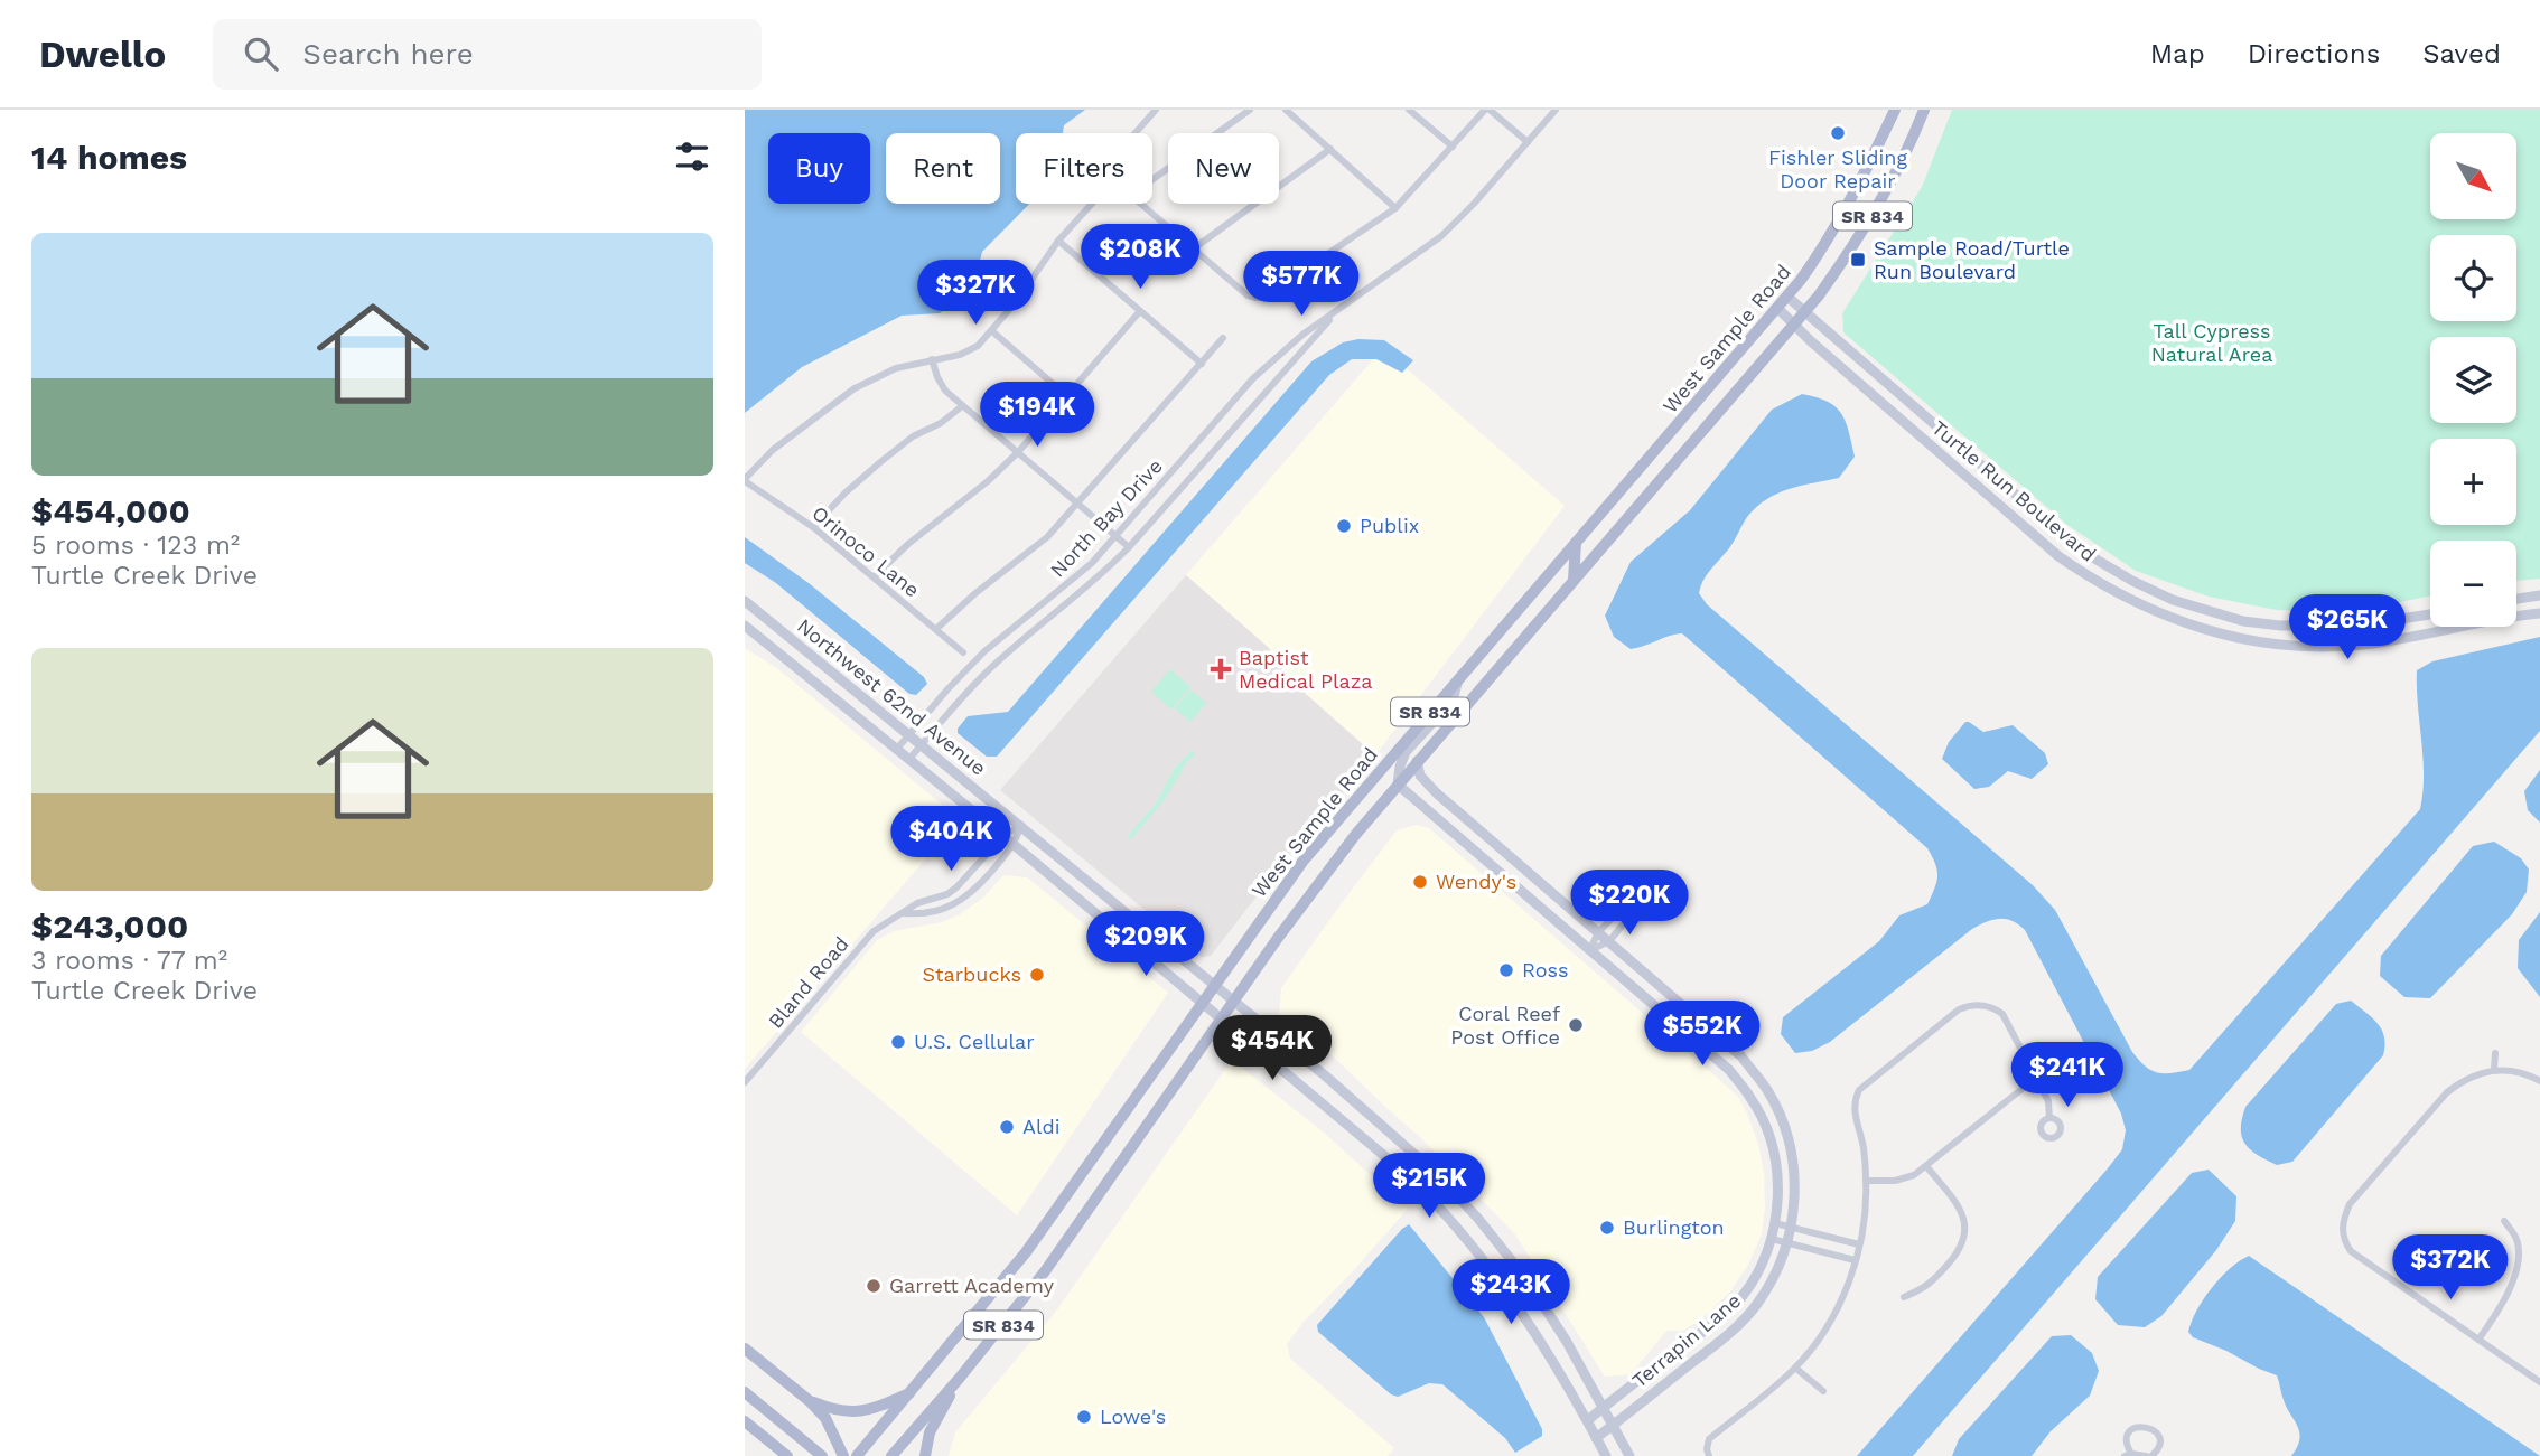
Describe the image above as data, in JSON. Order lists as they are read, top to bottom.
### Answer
{
  "streets": {
    "main road": ["SR 834", "West Sample Road"],
    "street": [
      "Turtle Run Boulevard",
      "North Bay Drive",
      "Orinoco Lane",
      "Northwest 62nd Avenue",
      "Bland Road",
      "Terrapin Lane"
    ]
  },
  "crossings": [
    ["West Sample Road", "Turtle Run Boulevard"],
    ["West Sample Road", "Northwest 62nd Avenue"],
    ["West Sample Road", "Terrapin Lane"],
    ["North Bay Drive", "Northwest 62nd Avenue"],
    ["Northwest 62nd Avenue", "Bland Road"],
    ["Northwest 62nd Avenue", "Terrapin Lane"]
  ],
  "parks": ["Tall Cypress Natural Area"],
  "places": {
    "other": [
      "Fishler Sliding Door Repair",
      "Publix",
      "Wendy's",
      "Ross",
      "Starbucks",
      "Coral Reef Post Office",
      "U.S. Cellular",
      "Aldi",
      "Burlington",
      "Garrett Academy",
      "Lowe's"
    ],
    "transit": ["Sample Road/Turtle Run Boulevard"],
    "health": ["Baptist Medical Plaza"]
  },
  "north": "bottom right",
  "page": {
    "header": "Dwello",
    "search": "Search here",
    "nav": ["Map", "Directions", "Saved"],
    "heading": "14 homes",
    "map_buttons": ["+", "−"],
    "chip": [
      "Buy",
      "Rent",
      "Filters",
      "New"
    ],
    "list": [
      {
        "name": "$454,000",
        "note": "5 rooms · 123 m² · Turtle Creek Drive"
      },
      {
        "name": "$243,000",
        "note": "3 rooms · 77 m² · Turtle Creek Drive"
      }
    ],
    "price": [
      "$208K",
      "$577K",
      "$327K",
      "$194K",
      "$265K",
      "$404K",
      "$220K",
      "$209K",
      "$552K",
      "$454K",
      "$241K",
      "$215K",
      "$372K",
      "$243K"
    ]
  }
}
